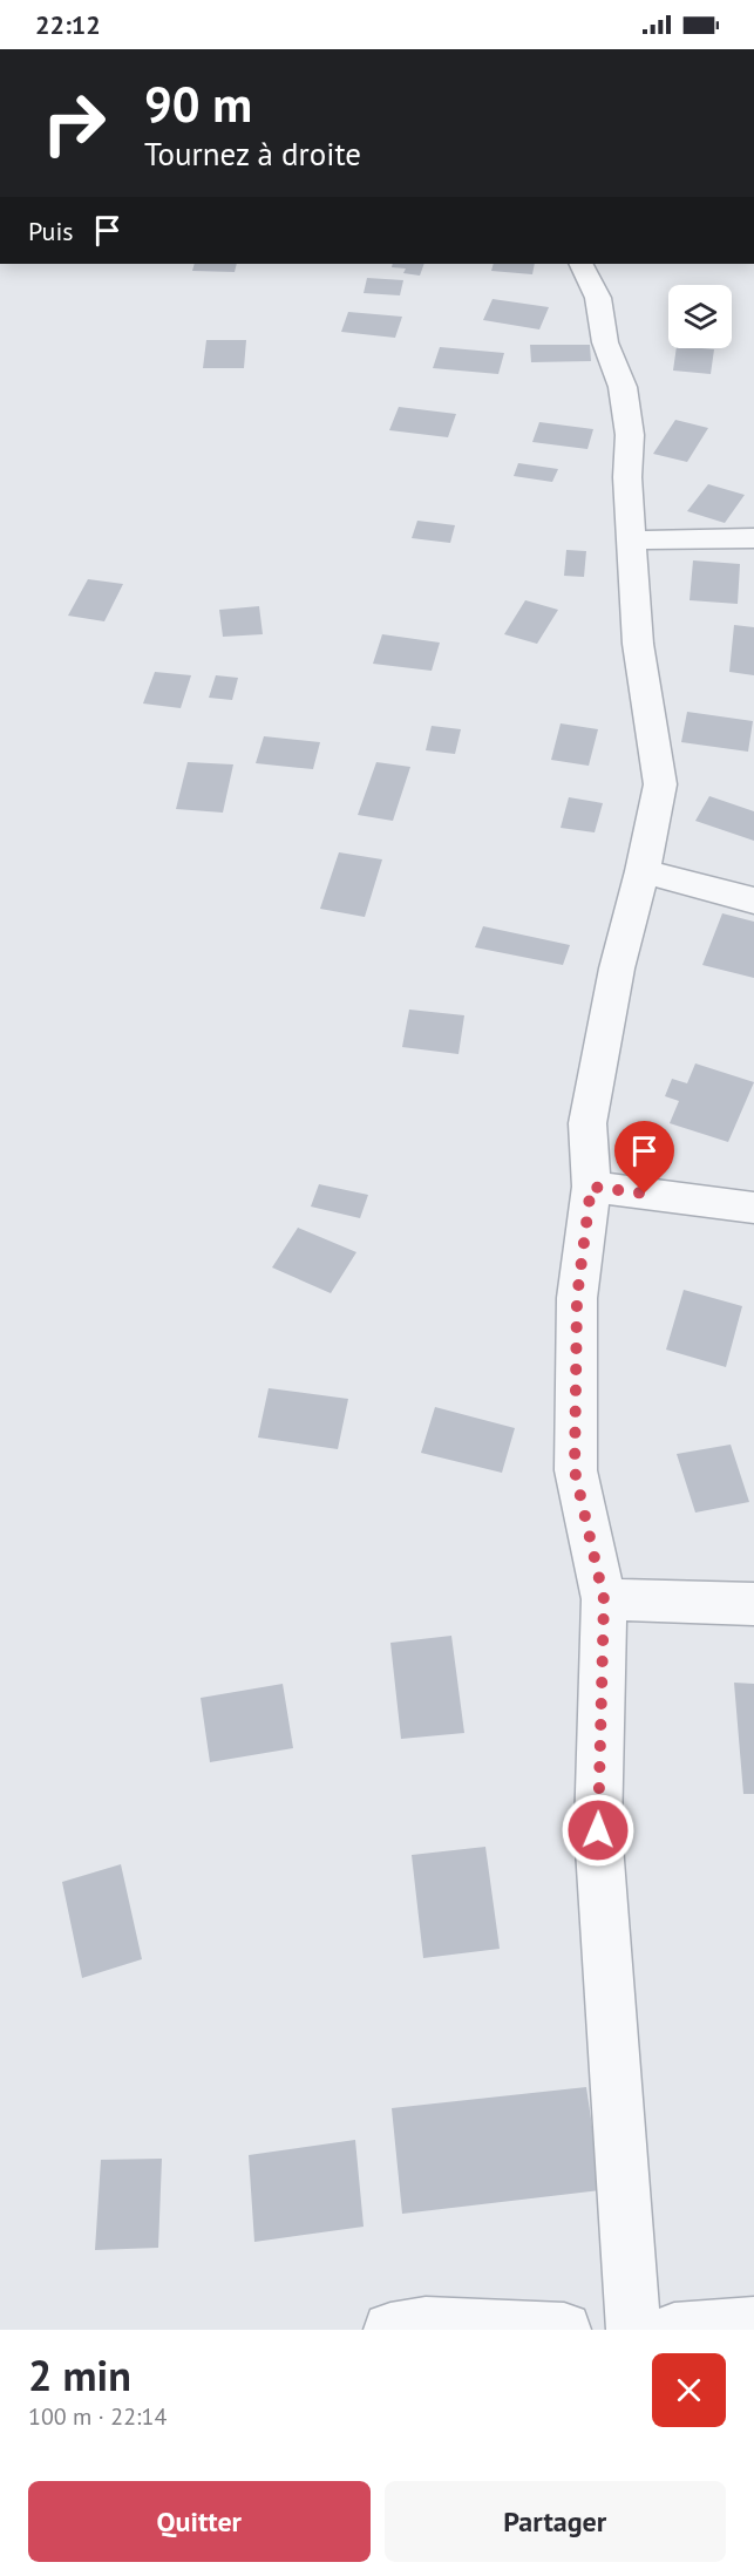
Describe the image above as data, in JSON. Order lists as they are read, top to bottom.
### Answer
{
  "page": {
    "status": "22:12",
    "turn": ["90 m", "Tournez à droite"],
    "then": "Puis",
    "heading": ["2 min", "100 m · 22:14"],
    "buttons": ["Quitter", "Partager"]
  }
}
